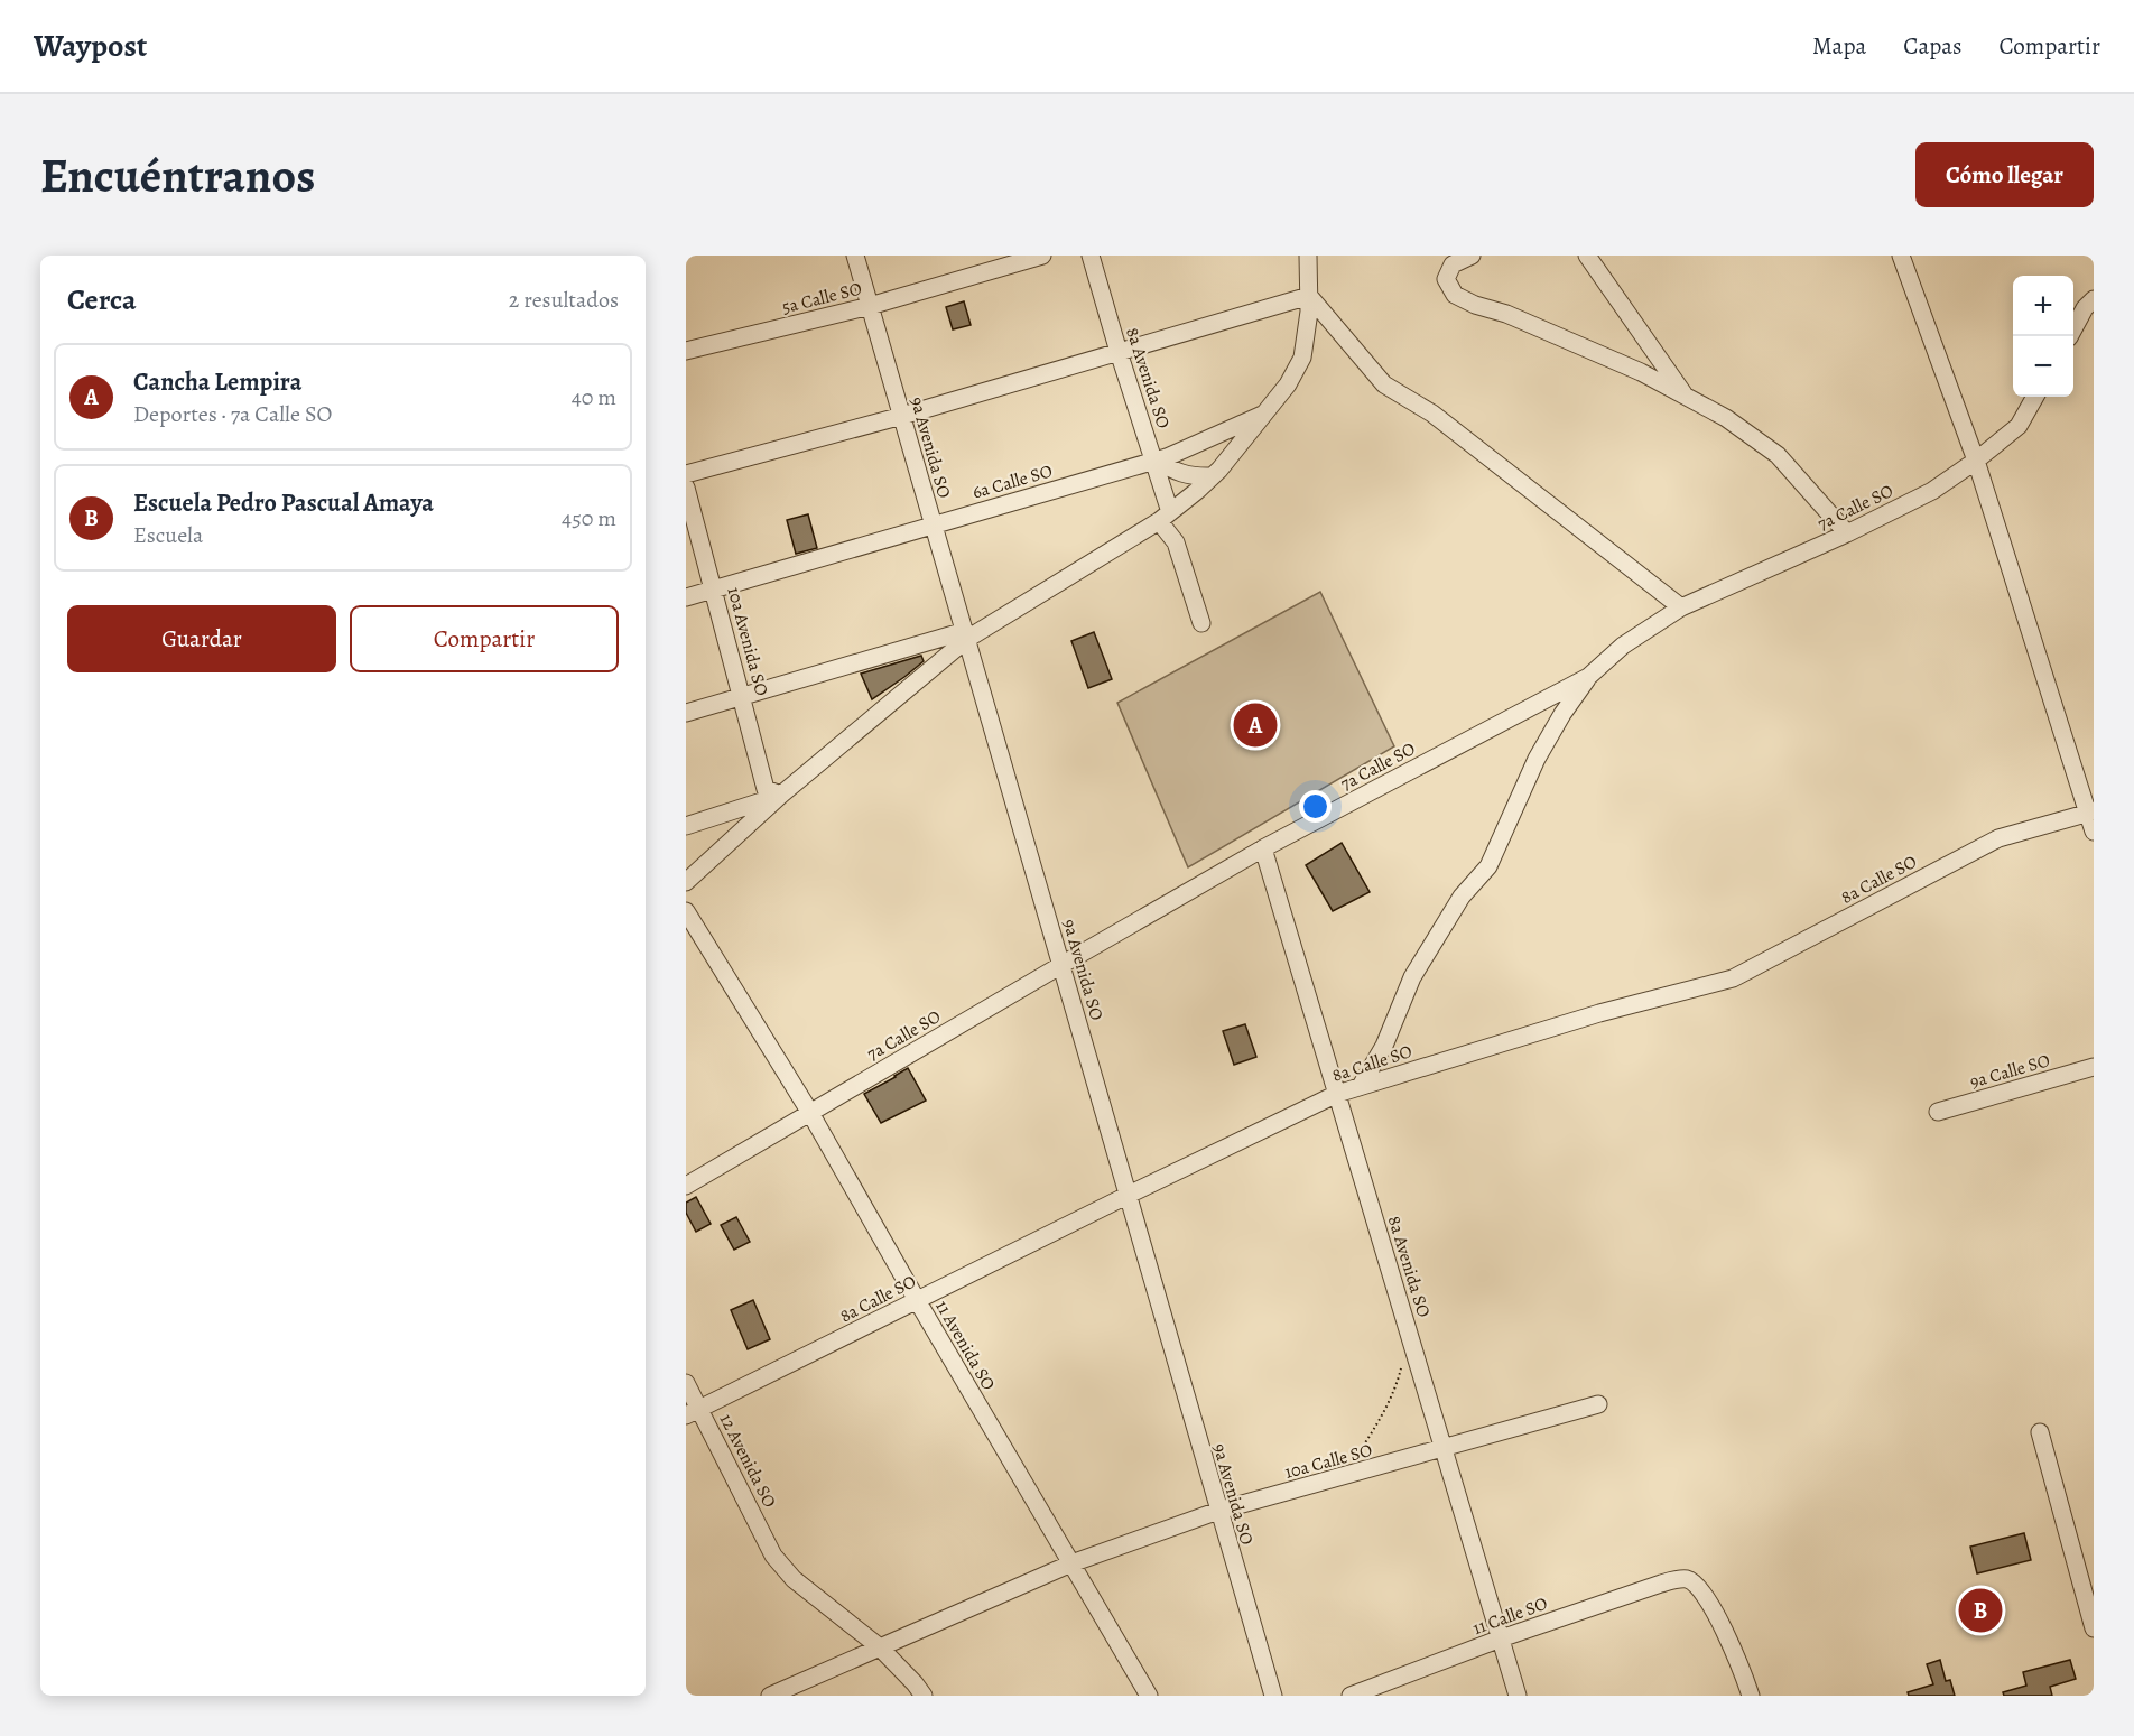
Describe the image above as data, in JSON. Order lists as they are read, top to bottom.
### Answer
{
  "streets": {
    "street": [
      "5a Calle SO",
      "8a Avenida SO",
      "9a Avenida SO",
      "6a Calle SO",
      "7a Calle SO",
      "10a Avenida SO",
      "8a Calle SO",
      "9a Calle SO",
      "11 Avenida SO",
      "12 Avenida SO",
      "10a Calle SO",
      "11 Calle SO"
    ]
  },
  "crossings": [
    ["5a Calle SO", "9a Avenida SO"],
    ["8a Avenida SO", "6a Calle SO"],
    ["8a Avenida SO", "7a Calle SO"],
    ["8a Avenida SO", "8a Calle SO"],
    ["8a Avenida SO", "10a Calle SO"],
    ["8a Avenida SO", "11 Calle SO"],
    ["9a Avenida SO", "6a Calle SO"],
    ["9a Avenida SO", "7a Calle SO"],
    ["9a Avenida SO", "8a Calle SO"],
    ["9a Avenida SO", "10a Calle SO"],
    ["6a Calle SO", "10a Avenida SO"],
    ["7a Calle SO", "11 Avenida SO"],
    ["8a Calle SO", "11 Avenida SO"],
    ["8a Calle SO", "12 Avenida SO"],
    ["11 Avenida SO", "10a Calle SO"],
    ["12 Avenida SO", "10a Calle SO"]
  ],
  "page": {
    "header": "Waypost",
    "nav": ["Mapa", "Capas", "Compartir"],
    "buttons": [
      "Cómo llegar",
      ["Guardar", "Compartir"]
    ],
    "title": "Encuéntranos",
    "heading": ["Cerca", "2 resultados"],
    "map_buttons": ["+", "−"],
    "list": [
      {
        "mark": "A",
        "name": "Cancha Lempira",
        "note": "Deportes · 7a Calle SO",
        "value": "40 m"
      },
      {
        "mark": "B",
        "name": "Escuela Pedro Pascual Amaya",
        "note": "Escuela",
        "value": "450 m"
      }
    ],
    "pins": ["A", "B"]
  }
}
